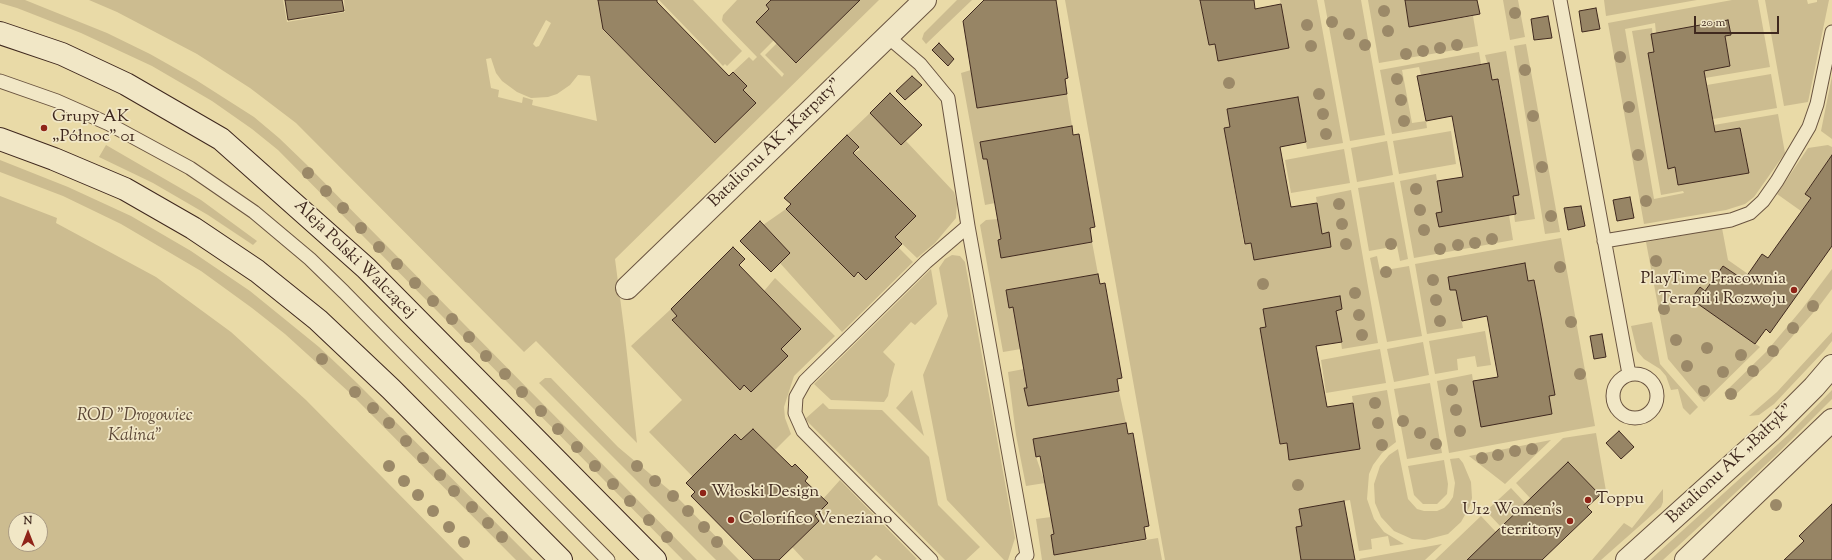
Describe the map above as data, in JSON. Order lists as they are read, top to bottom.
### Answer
{
  "streets": {
    "main road": ["Batalionu AK „Karpaty”", "Aleja Polski Walczącej", "Batalionu AK „Bałtyk”"]
  },
  "parks": ["ROD \"Drogowiec Kalina\""],
  "places": [
    "Grupy AK „Północ” 01",
    "PlayTime Pracownia Terapii i Rozwoju",
    "Włoski Design",
    "Toppu",
    "Colorifico Veneziano",
    "U12 Women's territory"
  ],
  "scale_bar": "20 m",
  "north": "top"
}
